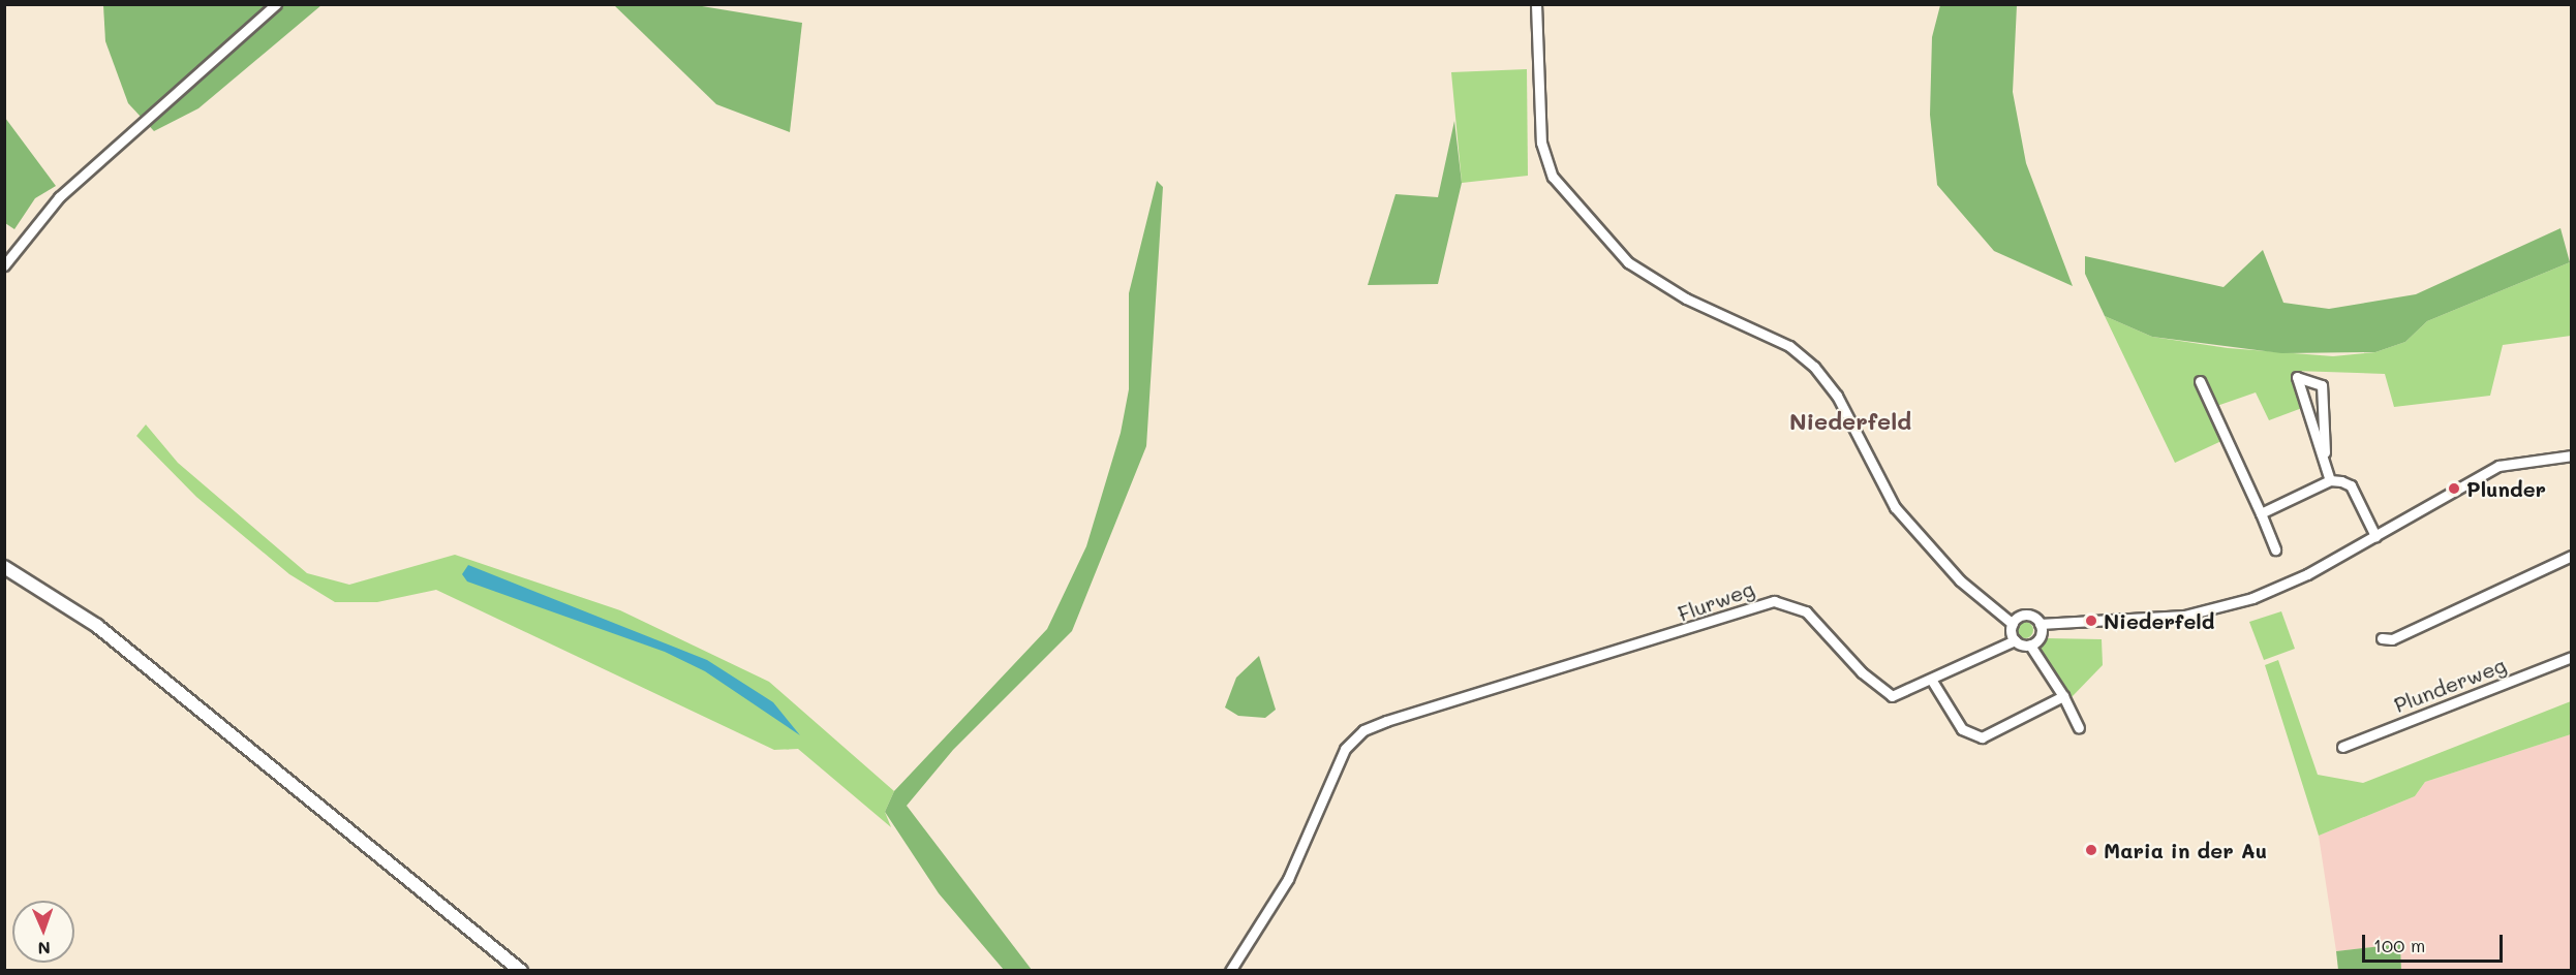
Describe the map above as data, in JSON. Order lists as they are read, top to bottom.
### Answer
{
  "streets": {
    "street": ["Flurweg", "Plunderweg"]
  },
  "districts": ["Niederfeld"],
  "places": ["Plunder", "Niederfeld", "Maria in der Au"],
  "scale_bar": "100 m",
  "north": "bottom"
}
